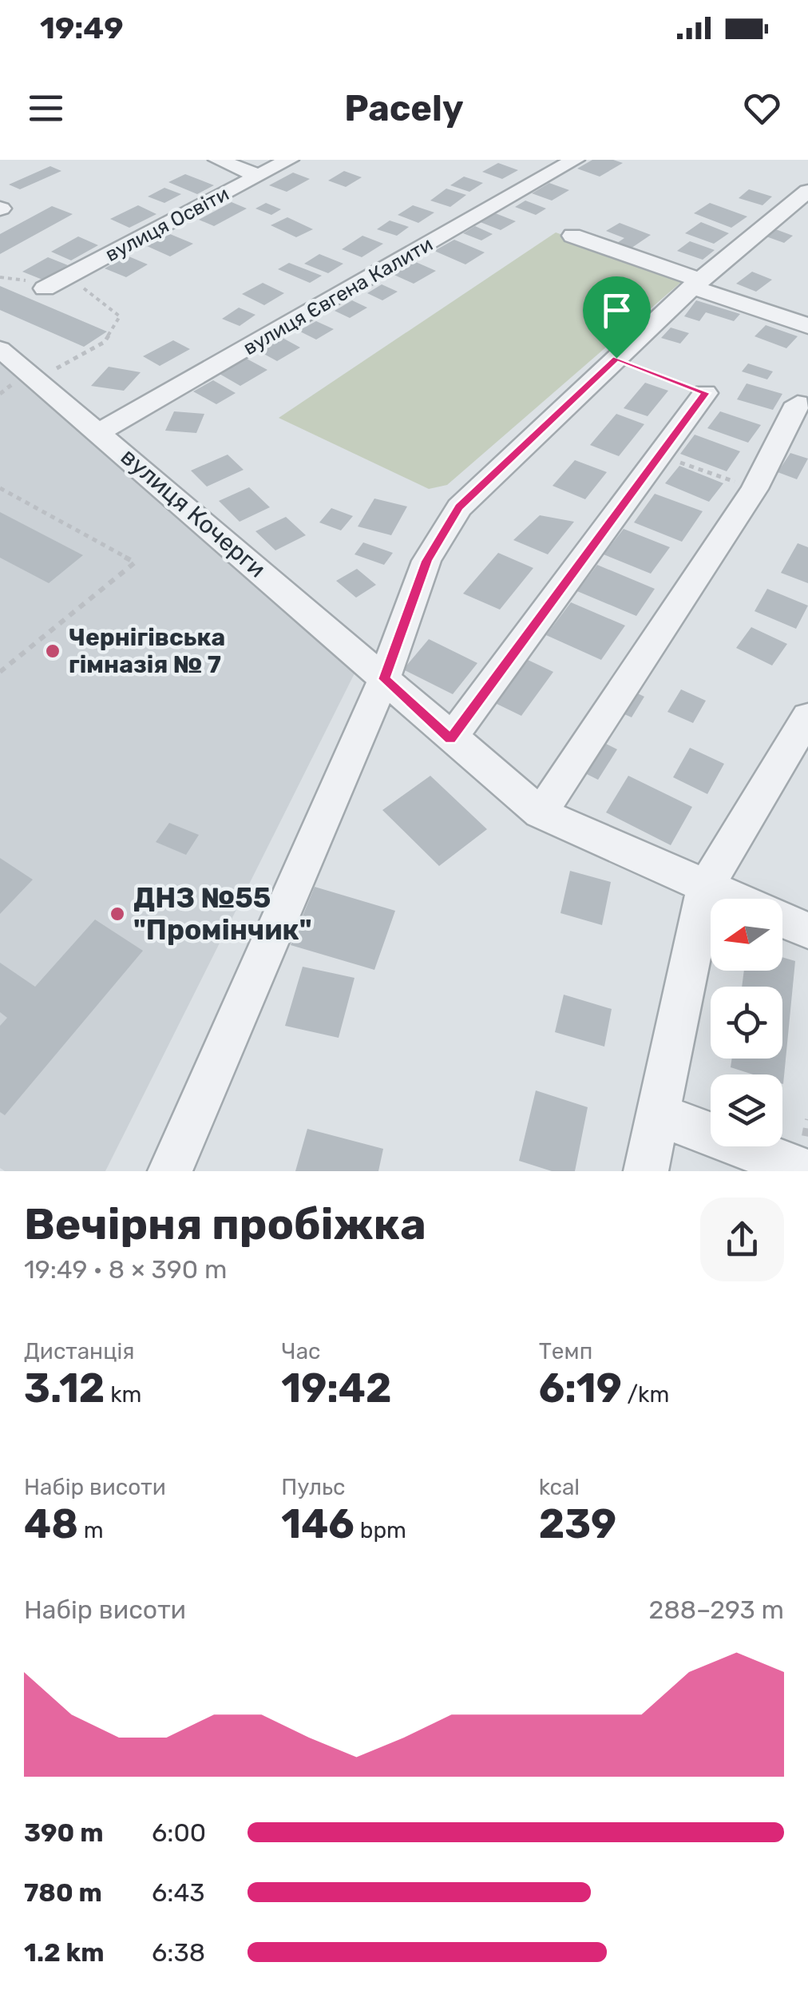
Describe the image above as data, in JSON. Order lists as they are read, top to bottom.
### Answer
{
  "streets": {
    "street": ["вулиця Освіти", "вулиця Євгена Калити", "вулиця Кочерги"]
  },
  "crossings": [
    ["вулиця Євгена Калити", "вулиця Кочерги"]
  ],
  "places": ["Чернігівська гімназія № 7", "ДНЗ №55 \"Промінчик\""],
  "north": "left",
  "page": {
    "status": "19:49",
    "header": "Pacely",
    "heading": ["Вечірня пробіжка", "19:49 · 8 × 390 m"],
    "stats": [
      ["Дистанція", "3.12 km"],
      ["Час", "19:42"],
      ["Темп", "6:19 /km"],
      ["Набір висоти", "48 m"],
      ["Пульс", "146 bpm"],
      ["kcal", "239"]
    ],
    "chart": ["Набір висоти", "288–293 m"],
    "list": [
      {
        "name": "390 m",
        "note": "6:00"
      },
      {
        "name": "780 m",
        "note": "6:43"
      },
      {
        "name": "1.2 km",
        "note": "6:38"
      }
    ]
  }
}
